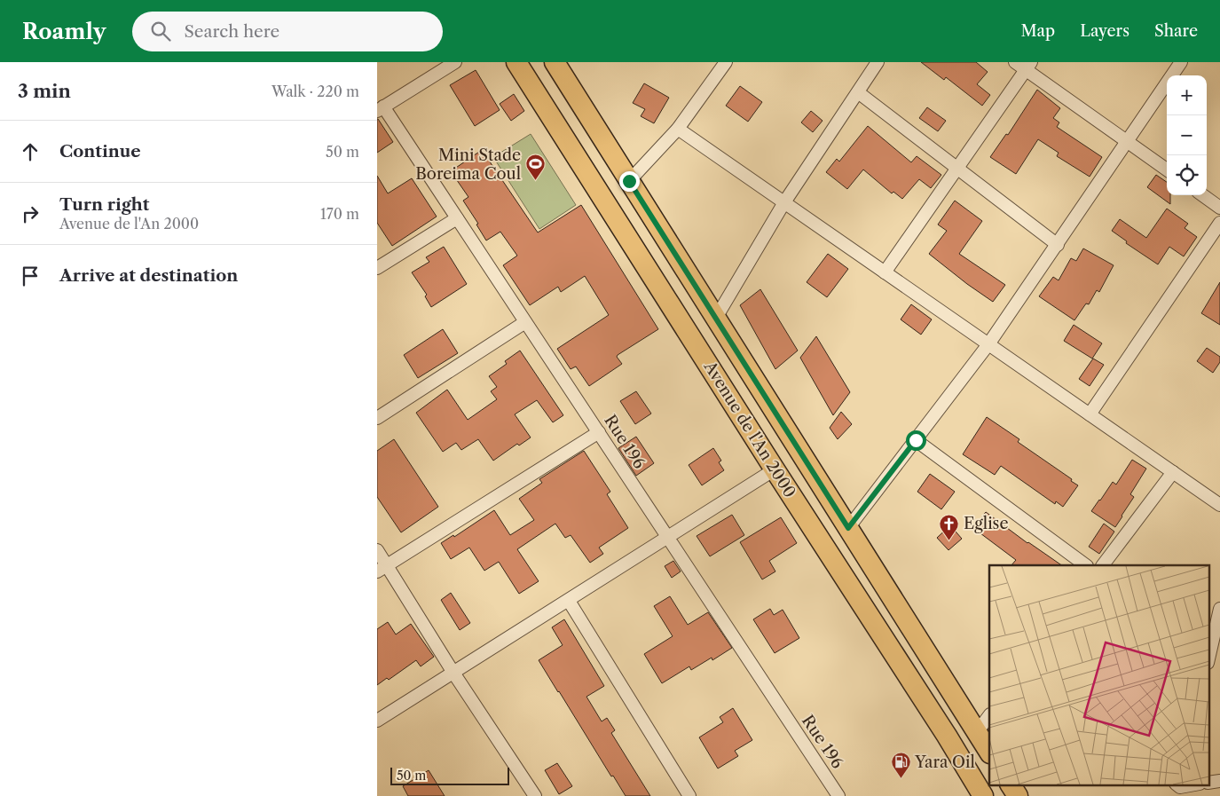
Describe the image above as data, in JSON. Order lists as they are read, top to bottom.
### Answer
{
  "streets": {
    "main road": ["Avenue de l'An 2000"],
    "street": ["Rue 196"]
  },
  "places": {
    "sports": ["Mini Stade Boreima Coul"],
    "church": ["Eglise"],
    "fuel station": ["Yara Oil"]
  },
  "scale_bar": "50 m",
  "page": {
    "header": "Roamly",
    "search": "Search here",
    "nav": ["Map", "Layers", "Share"],
    "heading": ["3 min", "Walk · 220 m"],
    "map_buttons": ["+", "−"],
    "list": [
      ["Continue", "50 m"],
      ["Turn right", "Avenue de l'An 2000", "170 m"],
      "Arrive at destination"
    ],
    "scale": "50 m"
  }
}
